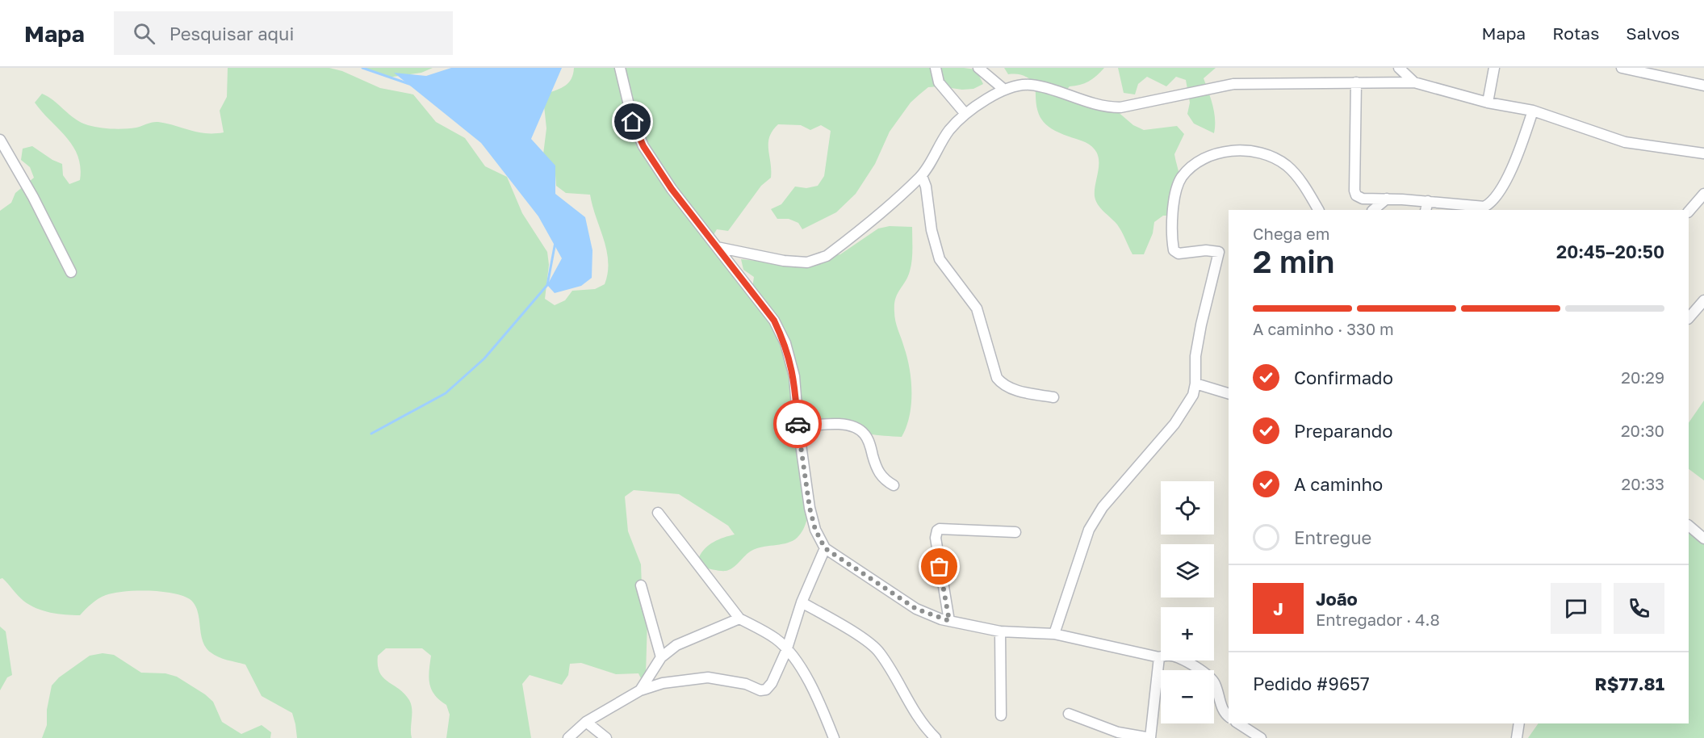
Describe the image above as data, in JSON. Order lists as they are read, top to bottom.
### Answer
{
  "page": {
    "header": "Mapa",
    "search": "Pesquisar aqui",
    "nav": ["Mapa", "Rotas", "Salvos"],
    "heading": ["2 min", "Chega em", "20:45–20:50"],
    "panel": [
      "João",
      "Entregador · 4.8",
      "Pedido #9657",
      "R$77.81"
    ],
    "bar": "A caminho · 330 m",
    "list": [
      ["Confirmado", "20:29"],
      ["Preparando", "20:30"],
      ["A caminho", "20:33"],
      "Entregue"
    ],
    "map_buttons": ["+", "−"],
    "round": "J"
  }
}
